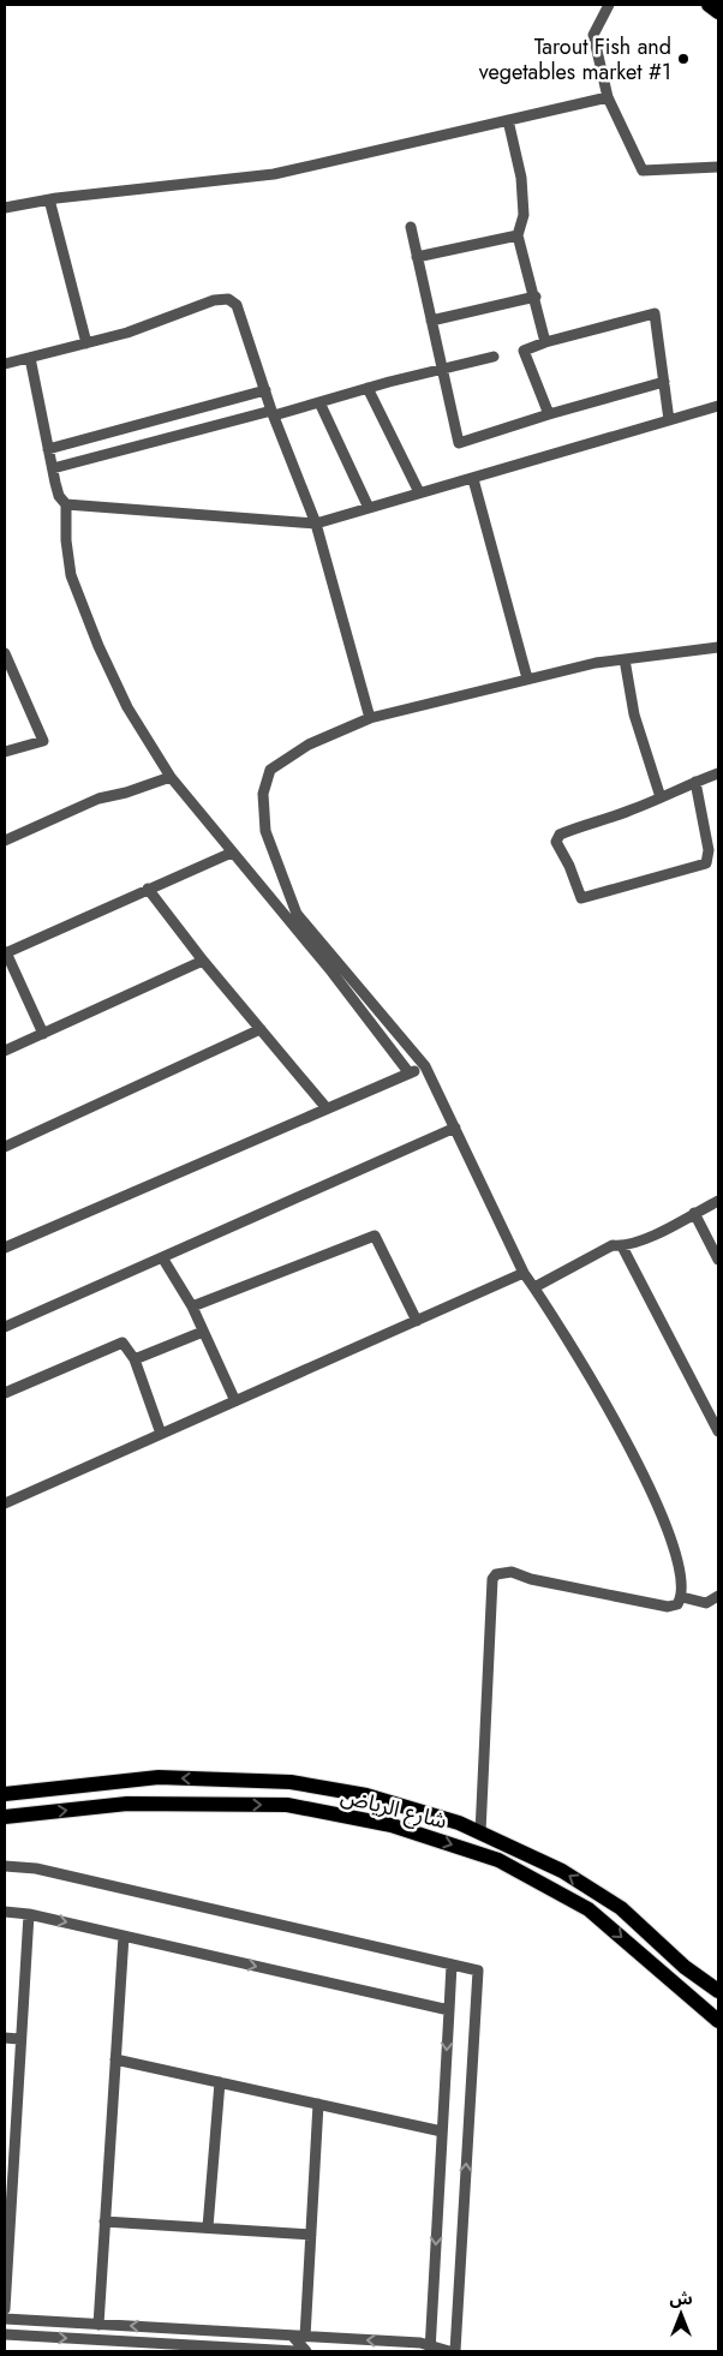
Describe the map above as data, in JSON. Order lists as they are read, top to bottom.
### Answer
{
  "streets": {
    "main road": ["شارع الرياض"]
  },
  "places": ["Tarout Fish and vegetables market #1"],
  "north": "top"
}
